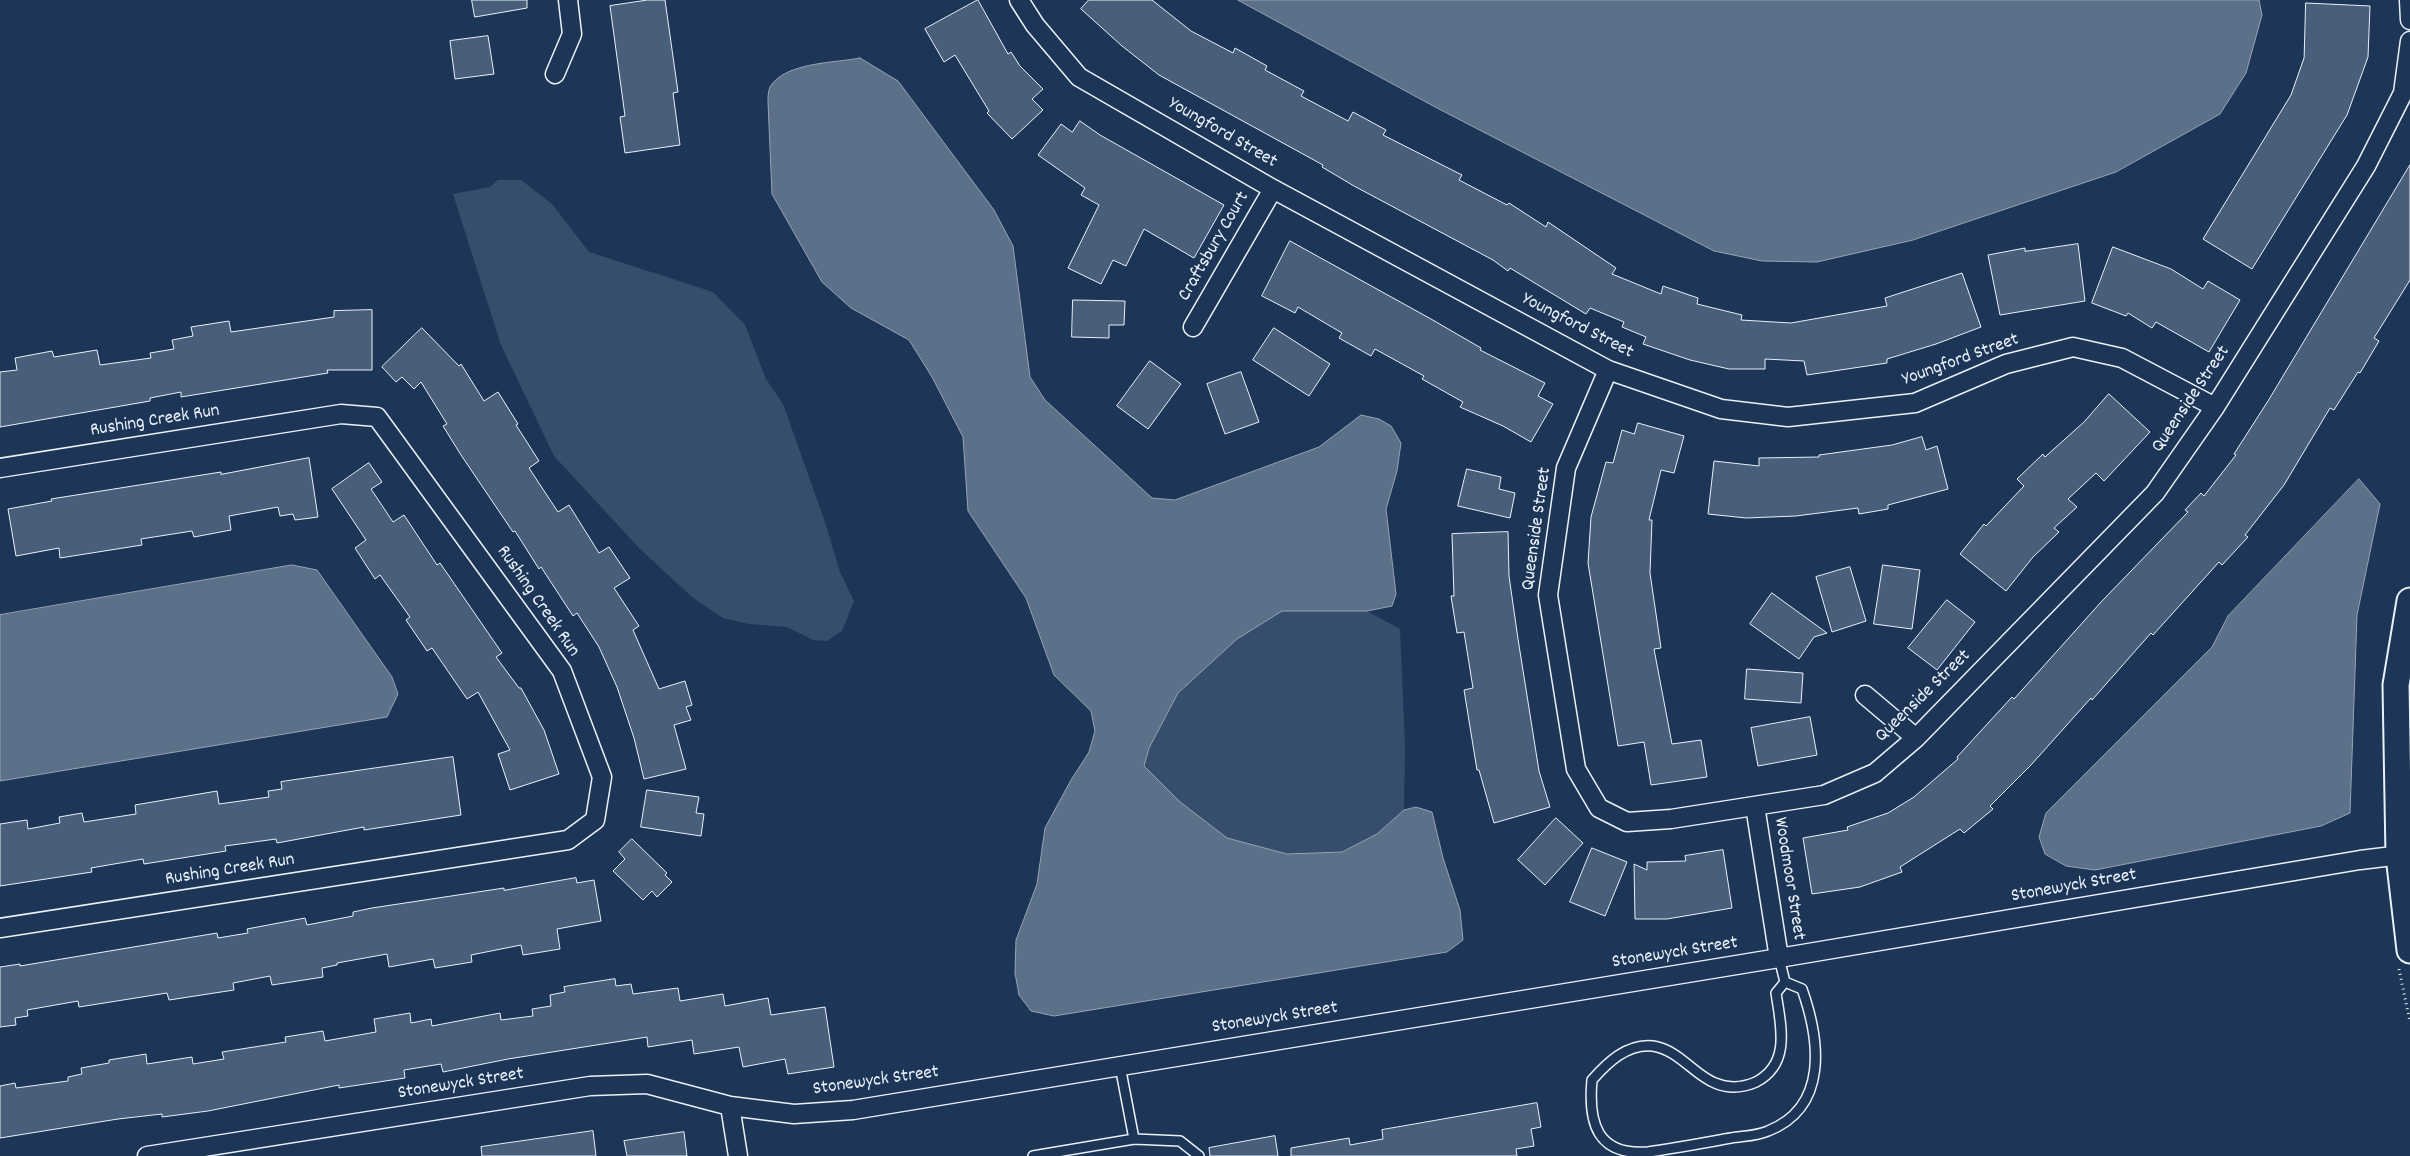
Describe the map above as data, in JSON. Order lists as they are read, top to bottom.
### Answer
{
  "streets": {
    "street": [
      "Youngford Street",
      "Craftsbury Court",
      "Queenside Street",
      "Rushing Creek Run",
      "Woodmoor Street",
      "Stonewyck Street"
    ]
  },
  "crossings": [
    ["Youngford Street", "Craftsbury Court"],
    ["Youngford Street", "Queenside Street"],
    ["Queenside Street", "Woodmoor Street"],
    ["Woodmoor Street", "Stonewyck Street"]
  ]
}
